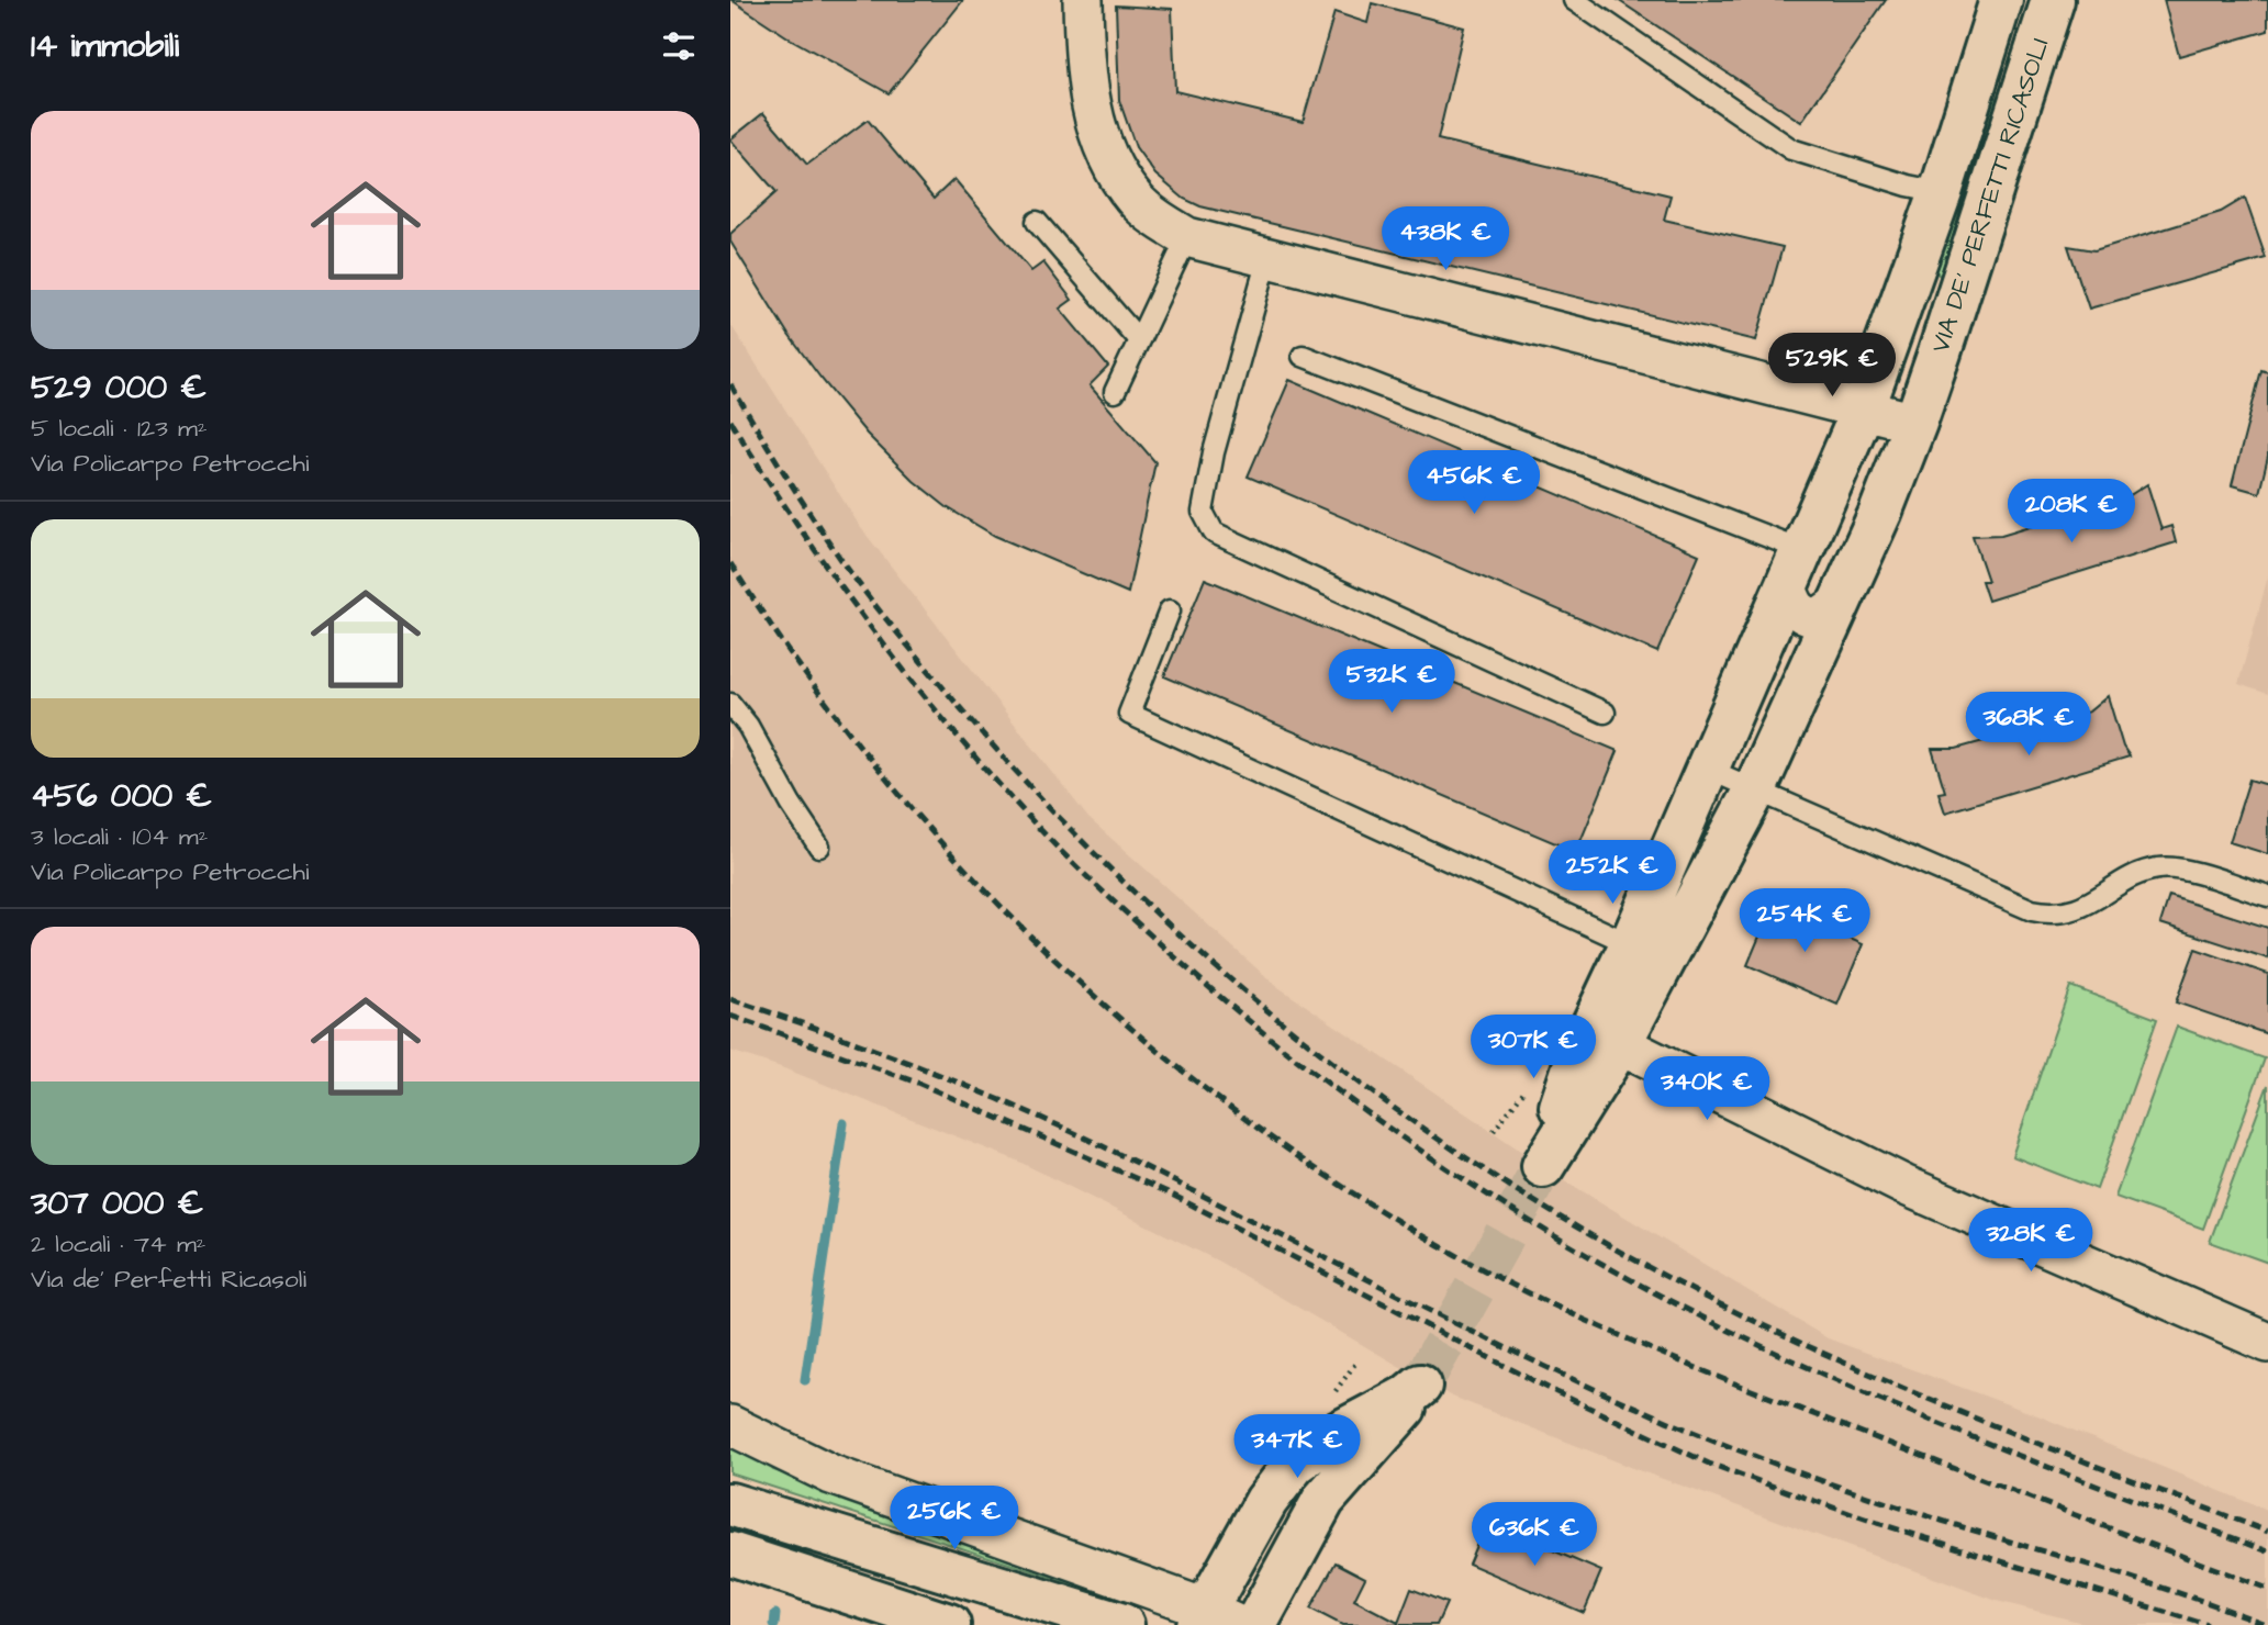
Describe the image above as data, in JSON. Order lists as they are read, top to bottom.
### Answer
{
  "streets": {
    "main road": ["VIA DE' PERFETTI RICASOLI"]
  },
  "page": {
    "heading": "14 immobili",
    "list": [
      {
        "name": "529 000 €",
        "note": "5 locali · 123 m² · Via Policarpo Petrocchi"
      },
      {
        "name": "456 000 €",
        "note": "3 locali · 104 m² · Via Policarpo Petrocchi"
      },
      {
        "name": "307 000 €",
        "note": "2 locali · 74 m² · Via de' Perfetti Ricasoli"
      }
    ],
    "price": [
      "438K €",
      "529K €",
      "456K €",
      "208K €",
      "532K €",
      "368K €",
      "252K €",
      "254K €",
      "307K €",
      "340K €",
      "328K €",
      "347K €",
      "256K €",
      "636K €"
    ]
  }
}
